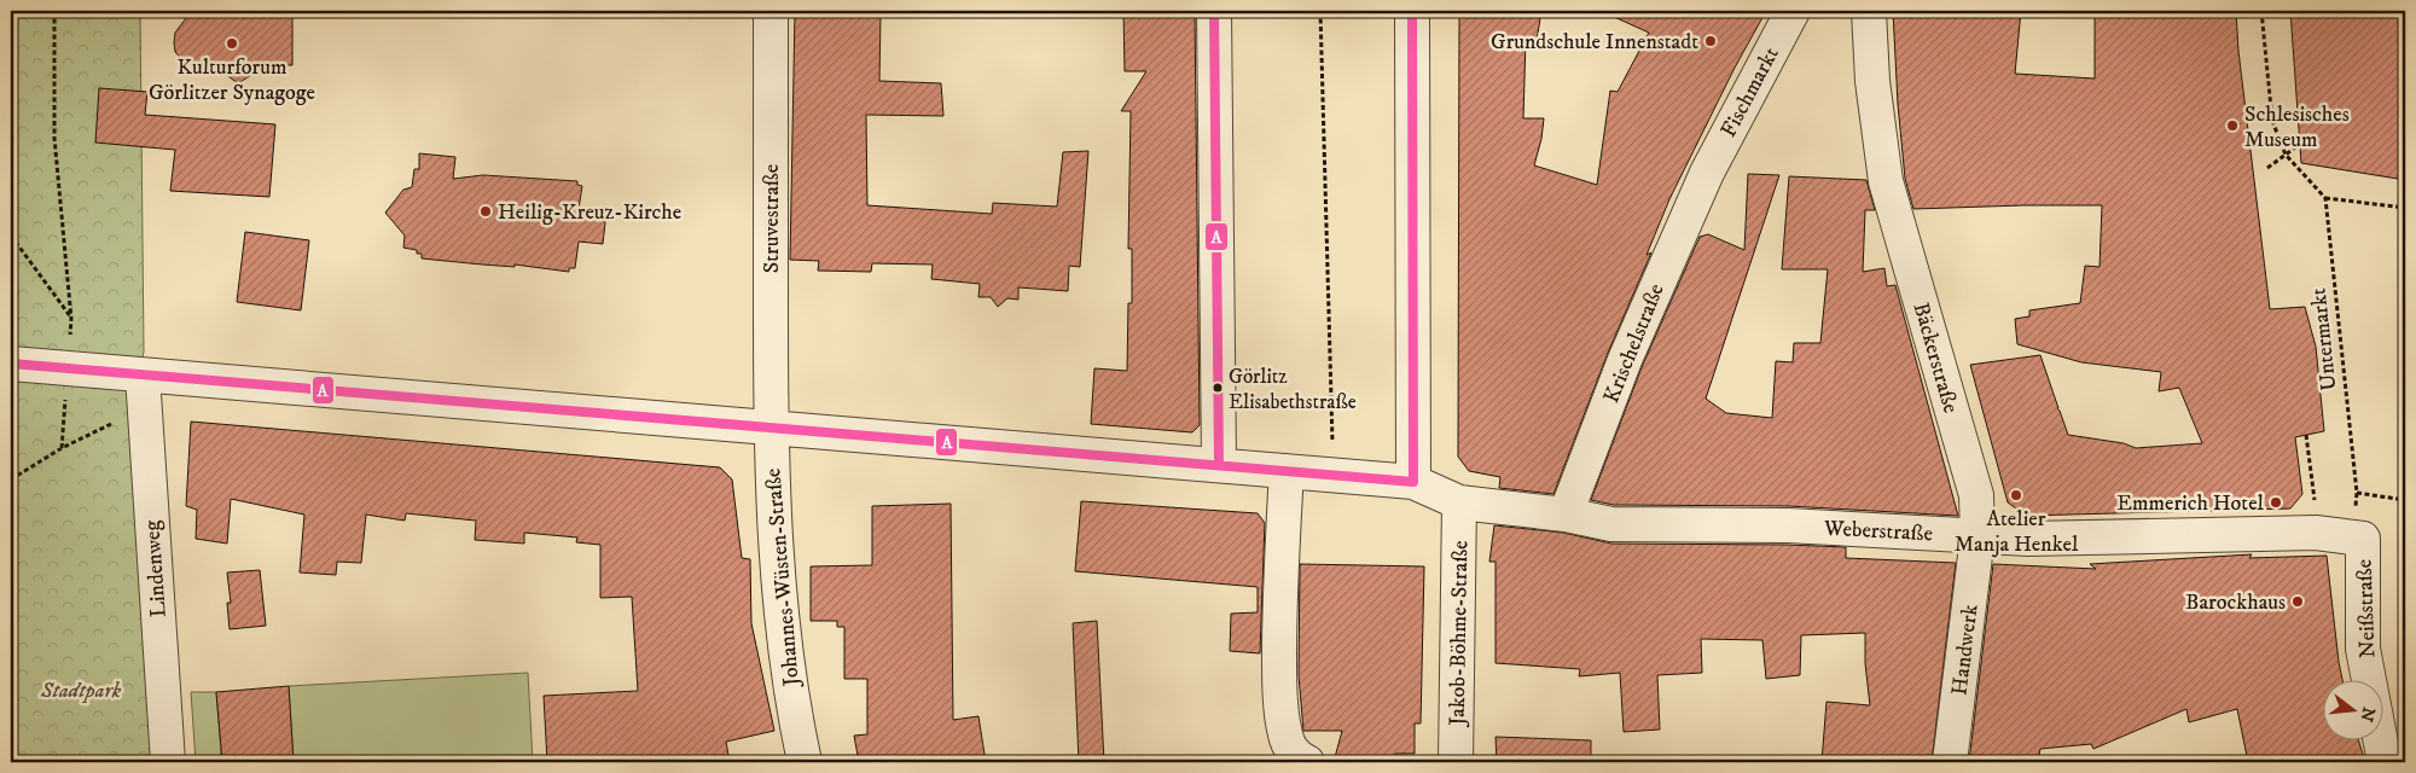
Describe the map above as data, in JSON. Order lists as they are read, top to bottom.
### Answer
{
  "streets": {
    "street": [
      "Fischmarkt",
      "Struvestraße",
      "Krischelstraße",
      "Bäckerstraße",
      "Weberstraße",
      "Lindenweg",
      "Johannes-Wüsten-Straße",
      "Neißstraße",
      "Jakob-Böhme-Straße",
      "Handwerk"
    ],
    "path": ["Untermarkt"]
  },
  "crossings": [
    ["Fischmarkt", "Krischelstraße"],
    ["Struvestraße", "Weberstraße"],
    ["Struvestraße", "Johannes-Wüsten-Straße"],
    ["Untermarkt", "Weberstraße"],
    ["Untermarkt", "Neißstraße"],
    ["Krischelstraße", "Weberstraße"],
    ["Bäckerstraße", "Weberstraße"],
    ["Bäckerstraße", "Handwerk"],
    ["Weberstraße", "Lindenweg"],
    ["Weberstraße", "Johannes-Wüsten-Straße"],
    ["Weberstraße", "Neißstraße"],
    ["Weberstraße", "Jakob-Böhme-Straße"],
    ["Weberstraße", "Handwerk"]
  ],
  "parks": ["Stadtpark"],
  "places": [
    "Grundschule Innenstadt",
    "Kulturforum Görlitzer Synagoge",
    "Schlesisches Museum",
    "Heilig-Kreuz-Kirche",
    "Görlitz Elisabethstraße",
    "Atelier Manja Henkel",
    "Emmerich Hotel",
    "Barockhaus"
  ],
  "lines": ["transit line A"],
  "north": "right"
}
